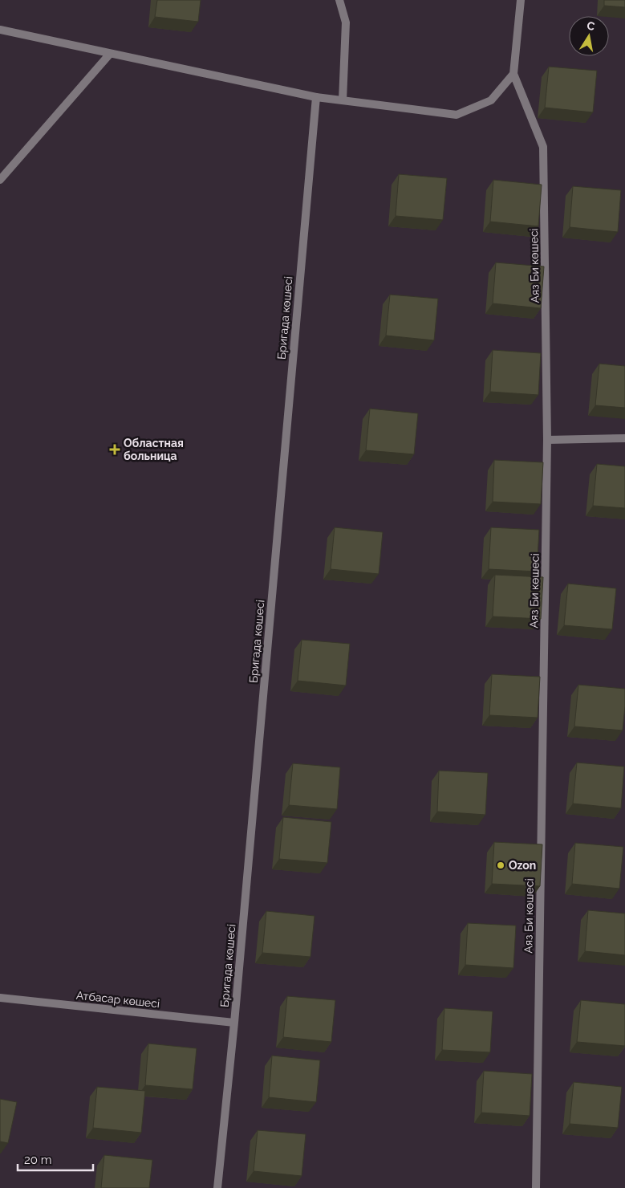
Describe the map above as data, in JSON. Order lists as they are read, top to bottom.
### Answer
{
  "streets": {
    "street": ["Аяз Би көшесі", "Бригада көшесі", "Атбасар көшесі"]
  },
  "crossings": [
    ["Бригада көшесі", "Атбасар көшесі"]
  ],
  "places": {
    "health": ["Областная больница"],
    "other": ["Ozon"]
  },
  "scale_bar": "20 m",
  "north": "top"
}
